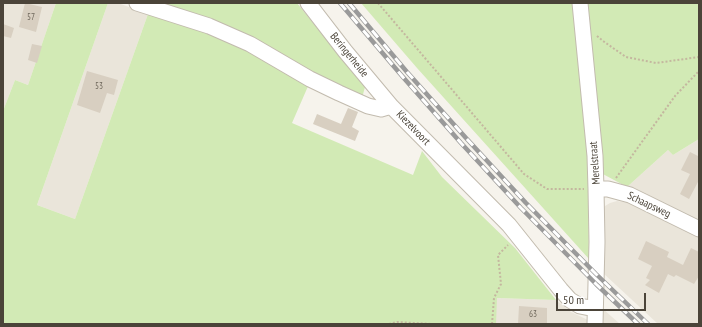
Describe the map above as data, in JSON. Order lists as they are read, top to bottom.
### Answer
{
  "streets": {
    "street": [
      "Beringerheide",
      "Kiezelvoort",
      "Merelstraat",
      "Schaapsweg"
    ]
  },
  "crossings": [
    ["Beringerheide", "Kiezelvoort"],
    ["Kiezelvoort", "Merelstraat"],
    ["Merelstraat", "Schaapsweg"]
  ],
  "house_numbers": ["57", "53", "63"],
  "scale_bar": "50 m"
}
